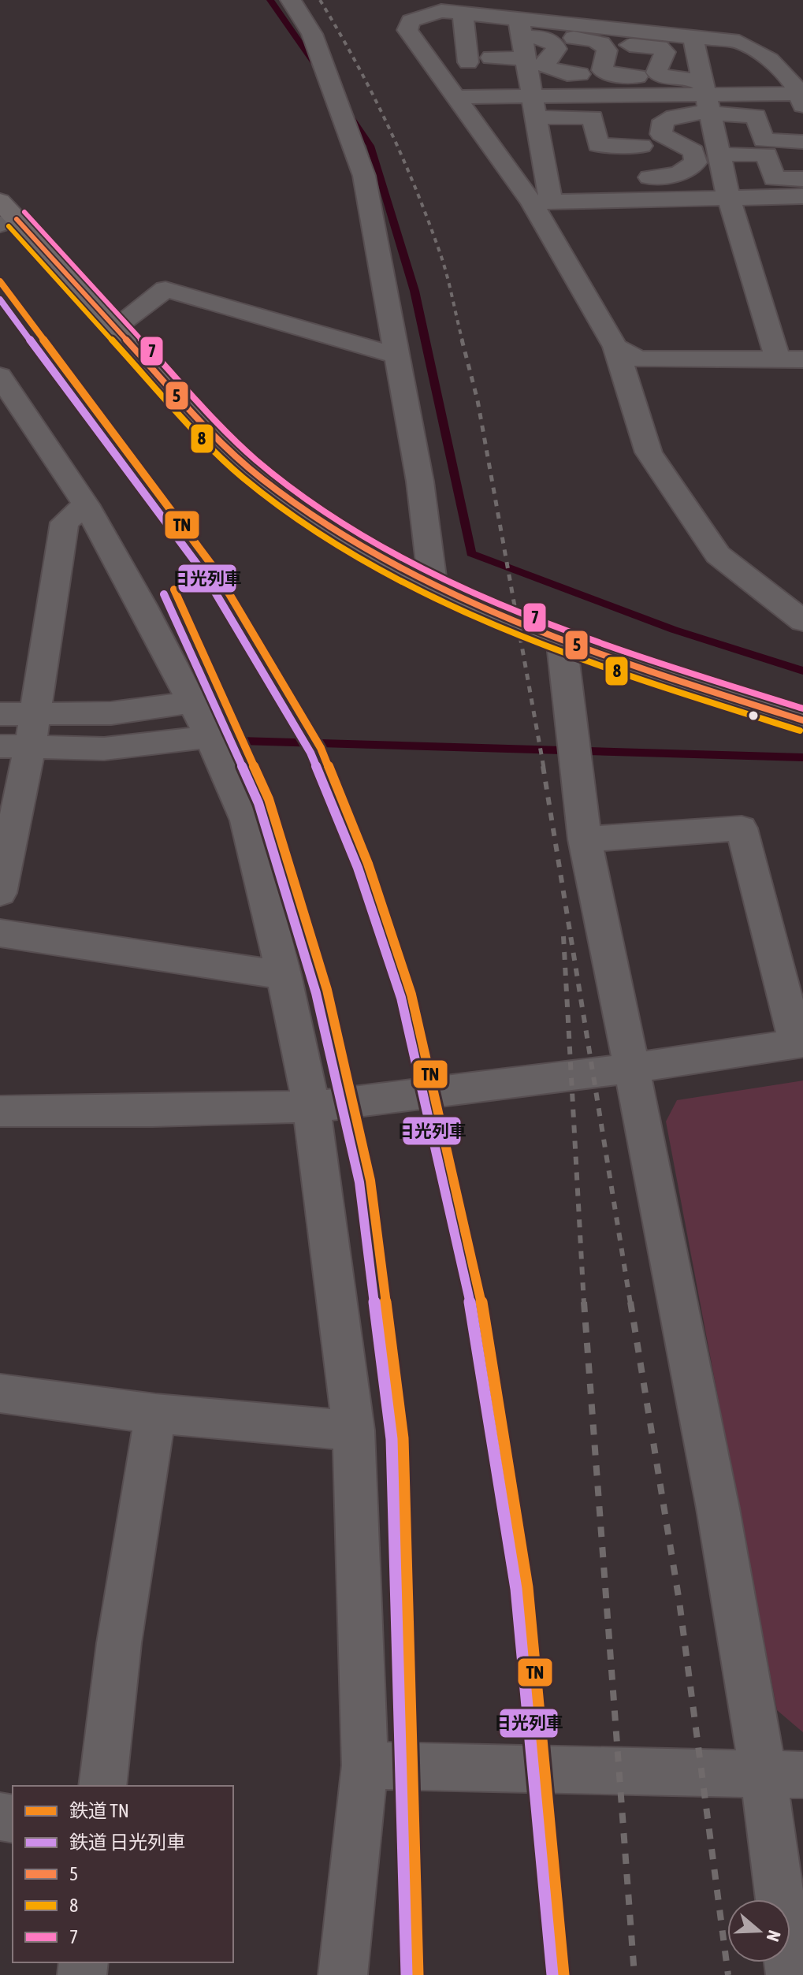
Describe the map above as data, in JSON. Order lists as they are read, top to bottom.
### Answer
{
  "lines": [
    "transit line 7",
    "transit line 5",
    "transit line 8",
    "rail line TN",
    "rail line 日光列車"
  ],
  "legend": [
    "鉄道 TN",
    "鉄道 日光列車",
    "5",
    "8",
    "7"
  ],
  "north": "right"
}
